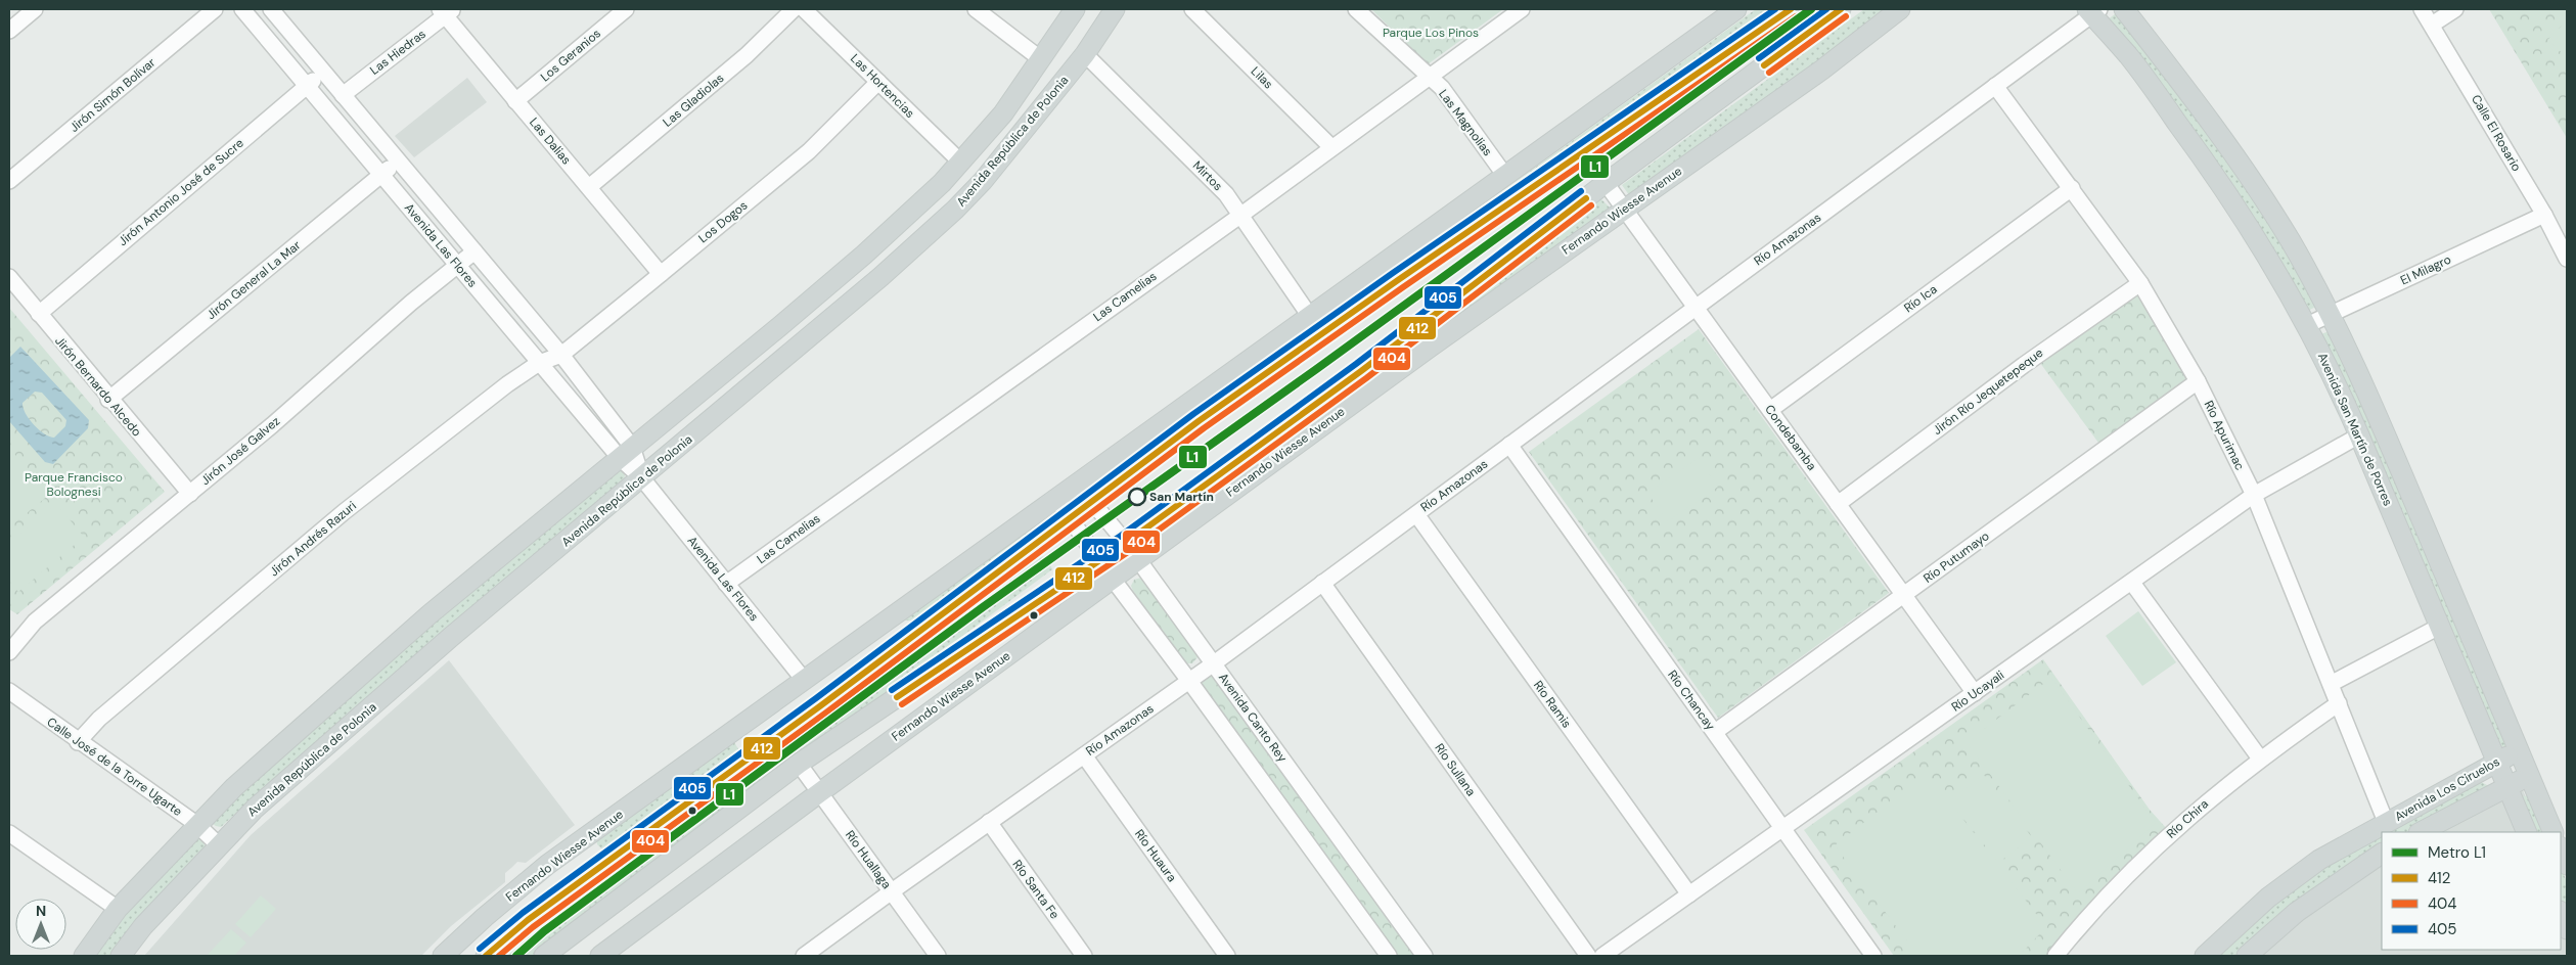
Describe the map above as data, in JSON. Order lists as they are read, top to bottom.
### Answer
{
  "streets": {
    "main road": [
      "Avenida República de Polonia",
      "Fernando Wiesse Avenue",
      "Avenida San Martín de Porres",
      "Avenida Los Ciruelos"
    ],
    "street": [
      "Las Hiedras",
      "Los Geranios",
      "Lilas",
      "Las Hortencias",
      "Jirón Simón Bolívar",
      "Las Gladiolas",
      "Las Magnolias",
      "Calle El Rosario",
      "Las Dalias",
      "Mirtos",
      "Jirón Antonio José de Sucre",
      "Los Dogos",
      "Río Amazonas",
      "Avenida Las Flores",
      "El Milagro",
      "Jirón General La Mar",
      "Las Camelias",
      "Río Ica",
      "Jirón Bernardo Alcedo",
      "Jirón Río Jequetepeque",
      "Río Apurimac",
      "Condebamba",
      "Jirón José Galvez",
      "Jirón Andrés Razuri",
      "Río Putumayo",
      "Río Ucayali",
      "Río Chancay",
      "Río Ramis",
      "Avenida Canto Rey",
      "Calle José de la Torre Ugarte",
      "Río Sullana",
      "Río Chira",
      "Río Huaura",
      "Río Huallaga",
      "Río Santa Fe"
    ]
  },
  "crossings": [
    ["Las Hiedras", "Las Dalias"],
    ["Las Hiedras", "Avenida Las Flores"],
    ["Los Geranios", "Las Dalias"],
    ["Lilas", "Las Camelias"],
    ["Las Hortencias", "Avenida República de Polonia"],
    ["Las Hortencias", "Los Dogos"],
    ["Las Gladiolas", "Las Dalias"],
    ["Las Magnolias", "Fernando Wiesse Avenue"],
    ["Las Magnolias", "Las Camelias"],
    ["Calle El Rosario", "El Milagro"],
    ["Las Dalias", "Los Dogos"],
    ["Avenida República de Polonia", "Mirtos"],
    ["Avenida República de Polonia", "Avenida Las Flores"],
    ["Avenida República de Polonia", "Calle José de la Torre Ugarte"],
    ["Mirtos", "Fernando Wiesse Avenue"],
    ["Mirtos", "Las Camelias"],
    ["Jirón Antonio José de Sucre", "Avenida Las Flores"],
    ["Jirón Antonio José de Sucre", "Jirón Bernardo Alcedo"],
    ["Fernando Wiesse Avenue", "Avenida Las Flores"],
    ["Fernando Wiesse Avenue", "Condebamba"],
    ["Fernando Wiesse Avenue", "Avenida Canto Rey"],
    ["Fernando Wiesse Avenue", "Río Huallaga"],
    ["Los Dogos", "Avenida Las Flores"],
    ["Los Dogos", "Jirón Andrés Razuri"],
    ["Río Amazonas", "Avenida San Martín de Porres"],
    ["Río Amazonas", "Río Apurimac"],
    ["Río Amazonas", "Condebamba"],
    ["Río Amazonas", "Río Chancay"],
    ["Río Amazonas", "Río Ramis"],
    ["Río Amazonas", "Avenida Canto Rey"],
    ["Río Amazonas", "Río Sullana"],
    ["Río Amazonas", "Río Huaura"],
    ["Río Amazonas", "Río Huallaga"],
    ["Río Amazonas", "Río Santa Fe"],
    ["Avenida Las Flores", "Jirón General La Mar"],
    ["Avenida Las Flores", "Las Camelias"],
    ["Avenida Las Flores", "Jirón José Galvez"],
    ["Avenida Las Flores", "Jirón Andrés Razuri"],
    ["El Milagro", "Avenida San Martín de Porres"],
    ["Jirón General La Mar", "Jirón Bernardo Alcedo"],
    ["Río Ica", "Río Apurimac"],
    ["Río Ica", "Condebamba"],
    ["Jirón Bernardo Alcedo", "Jirón José Galvez"],
    ["Jirón Río Jequetepeque", "Río Apurimac"],
    ["Jirón Río Jequetepeque", "Condebamba"],
    ["Avenida San Martín de Porres", "Río Ucayali"],
    ["Avenida San Martín de Porres", "Avenida Los Ciruelos"],
    ["Río Apurimac", "Río Putumayo"],
    ["Río Apurimac", "Río Ucayali"],
    ["Río Apurimac", "Avenida Los Ciruelos"],
    ["Río Apurimac", "Río Chira"],
    ["Condebamba", "Río Putumayo"],
    ["Condebamba", "Río Ucayali"],
    ["Jirón Andrés Razuri", "Calle José de la Torre Ugarte"],
    ["Río Putumayo", "Río Chancay"],
    ["Río Ucayali", "Río Chancay"],
    ["Río Ucayali", "Río Ramis"]
  ],
  "parks": ["Parque Los Pinos", "Parque Francisco Bolognesi"],
  "places": ["San Martín"],
  "lines": [
    "metro line L1",
    "transit line 412",
    "transit line 405",
    "transit line 404"
  ],
  "legend": [
    "Metro L1",
    "412",
    "404",
    "405"
  ],
  "north": "top"
}
